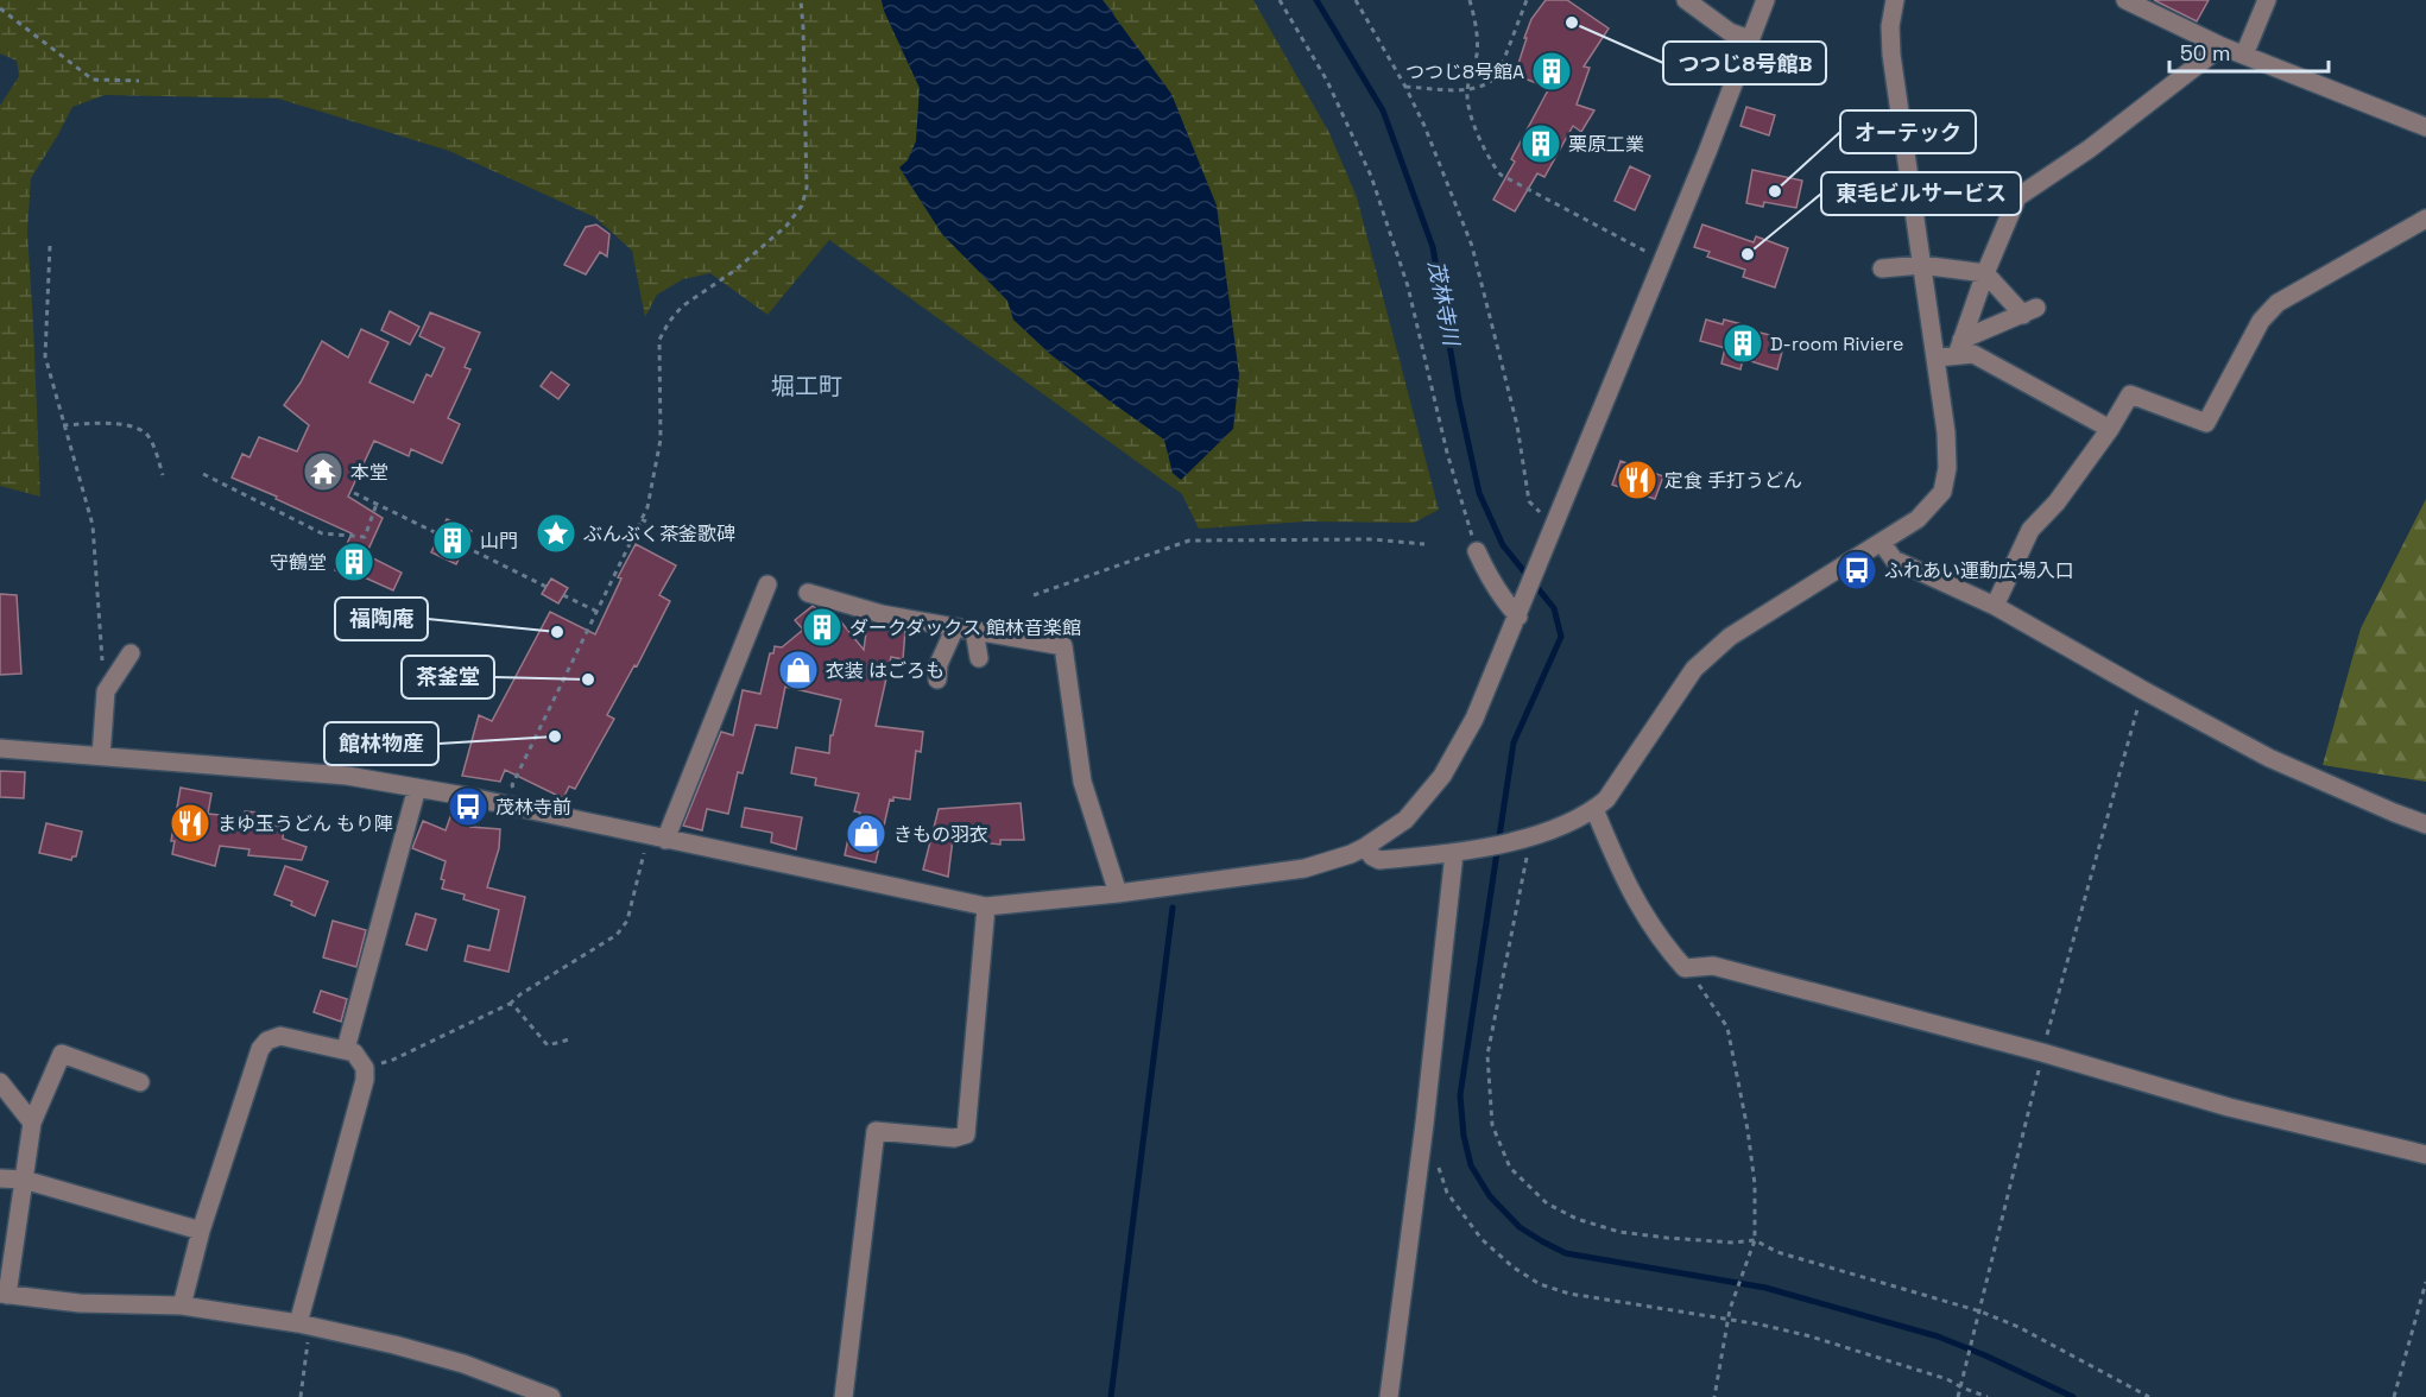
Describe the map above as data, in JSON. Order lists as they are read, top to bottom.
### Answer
{
  "districts": ["堀工町"],
  "water": ["茂林寺川"],
  "places": {
    "other": [
      "つつじ8号館B",
      "オーテック",
      "東毛ビルサービス",
      "福陶庵",
      "茶釜堂",
      "館林物産"
    ],
    "building": [
      "つつじ8号館A",
      "栗原工業",
      "D-room Riviere",
      "山門",
      "守鶴堂",
      "ダークダックス 館林音楽館"
    ],
    "temple": ["本堂"],
    "restaurant": ["定食 手打うどん", "まゆ玉うどん もり陣"],
    "place": ["ぶんぶく茶釜歌碑"],
    "bus stop": ["ふれあい運動広場入口", "茂林寺前"],
    "shop": ["衣装 はごろも", "きもの羽衣"]
  },
  "scale_bar": "50 m"
}
